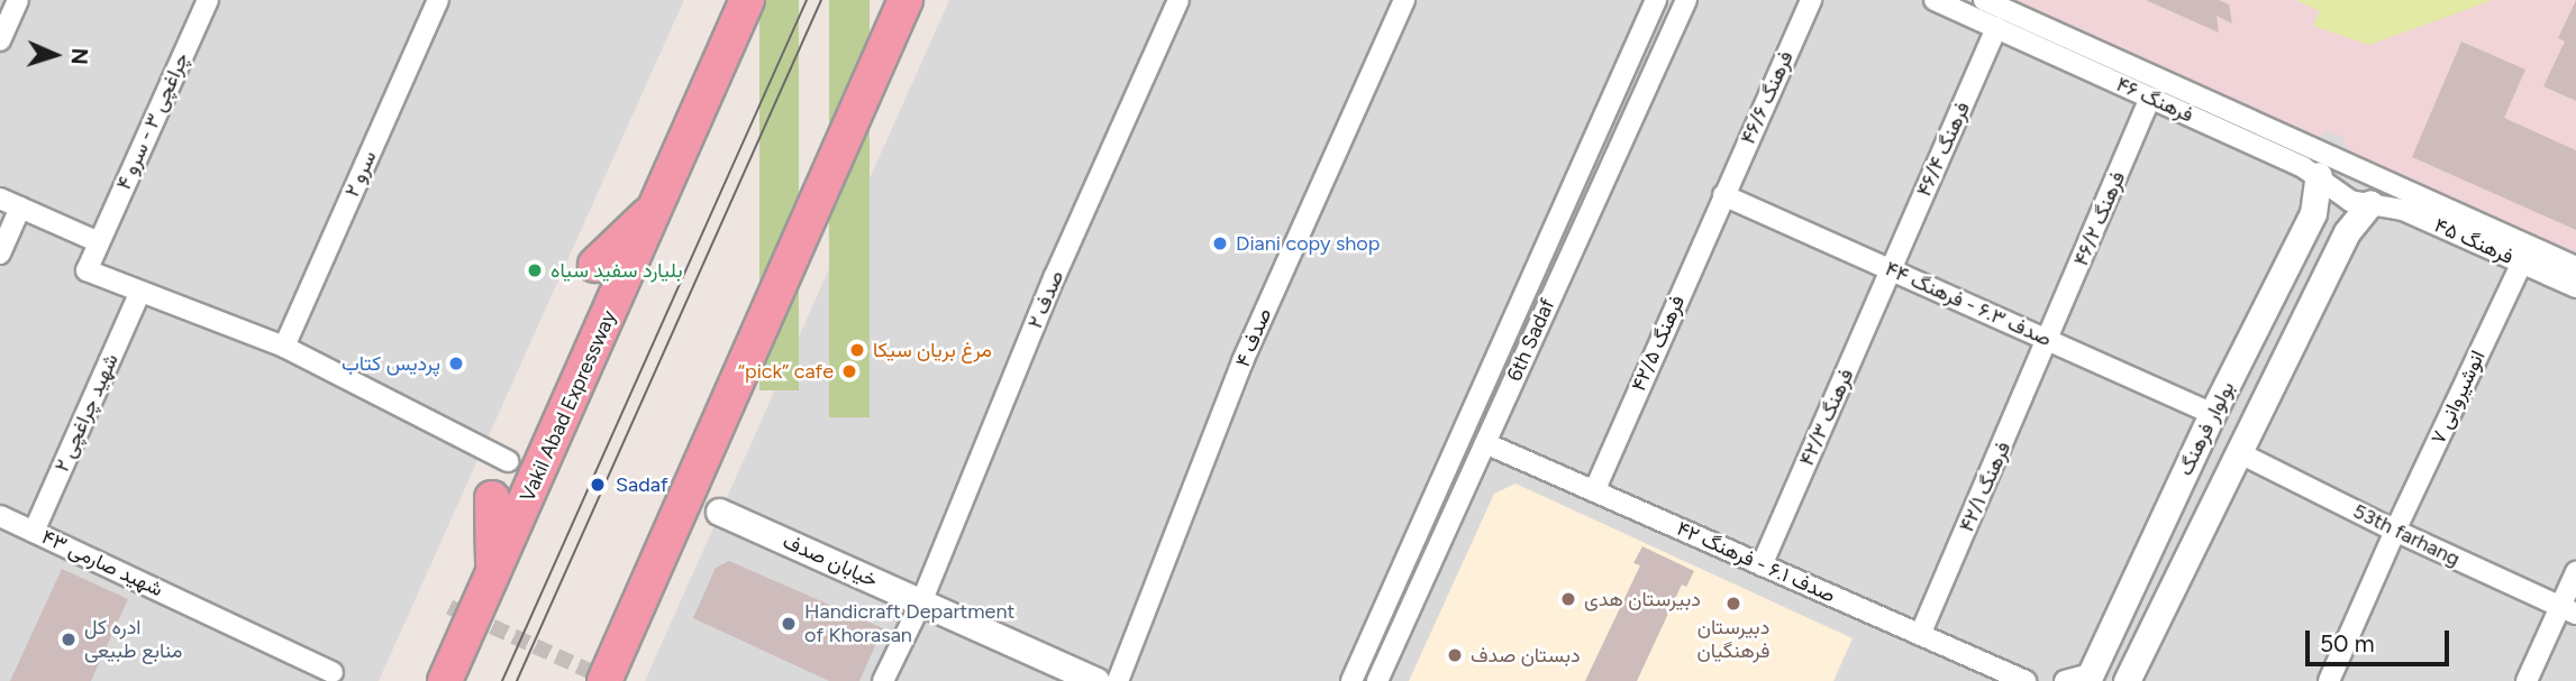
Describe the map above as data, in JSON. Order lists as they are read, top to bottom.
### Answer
{
  "streets": {
    "highway": ["Vakil Abad Expressway"],
    "street": [
      "فرهنگ ۴۶/۶",
      "فرهنگ ۴۶",
      "چراغچی ۳ - سرو ۴",
      "فرهنگ ۴۶/۴",
      "سرو ۲",
      "فرهنگ ۴۶/۲",
      "فرهنگ ۴۵",
      "صدف ۲",
      "صدف ۶.۳ - فرهنگ ۴۴",
      "صدف ۴",
      "6th Sadaf",
      "فرهنگ ۴۲/۵",
      "انوشیروانی ۷",
      "شهید چراغچی ۲",
      "فرهنگ ۴۲/۳",
      "بولوار فرهنگ",
      "فرهنگ ۴۲/۱",
      "53th farhang",
      "خیابان صدف",
      "صدف ۶.۱ - فرهنگ ۴۲",
      "شهید صارمی ۴۳"
    ]
  },
  "crossings": [
    ["فرهنگ ۴۶/۶", "صدف ۶.۳ - فرهنگ ۴۴"],
    ["فرهنگ ۴۶/۶", "فرهنگ ۴۲/۵"],
    ["فرهنگ ۴۶", "فرهنگ ۴۶/۴"],
    ["فرهنگ ۴۶", "فرهنگ ۴۶/۲"],
    ["فرهنگ ۴۶", "فرهنگ ۴۵"],
    ["فرهنگ ۴۶", "بولوار فرهنگ"],
    ["چراغچی ۳ - سرو ۴", "شهید چراغچی ۲"],
    ["فرهنگ ۴۶/۴", "صدف ۶.۳ - فرهنگ ۴۴"],
    ["فرهنگ ۴۶/۴", "فرهنگ ۴۲/۳"],
    ["فرهنگ ۴۶/۲", "صدف ۶.۳ - فرهنگ ۴۴"],
    ["فرهنگ ۴۶/۲", "فرهنگ ۴۲/۱"],
    ["فرهنگ ۴۵", "انوشیروانی ۷"],
    ["فرهنگ ۴۵", "بولوار فرهنگ"],
    ["صدف ۲", "خیابان صدف"],
    ["صدف ۶.۳ - فرهنگ ۴۴", "فرهنگ ۴۲/۵"],
    ["صدف ۶.۳ - فرهنگ ۴۴", "فرهنگ ۴۲/۳"],
    ["صدف ۶.۳ - فرهنگ ۴۴", "بولوار فرهنگ"],
    ["صدف ۶.۳ - فرهنگ ۴۴", "فرهنگ ۴۲/۱"],
    ["6th Sadaf", "صدف ۶.۱ - فرهنگ ۴۲"],
    ["فرهنگ ۴۲/۵", "صدف ۶.۱ - فرهنگ ۴۲"],
    ["انوشیروانی ۷", "53th farhang"],
    ["شهید چراغچی ۲", "شهید صارمی ۴۳"],
    ["فرهنگ ۴۲/۳", "صدف ۶.۱ - فرهنگ ۴۲"],
    ["بولوار فرهنگ", "53th farhang"],
    ["فرهنگ ۴۲/۱", "صدف ۶.۱ - فرهنگ ۴۲"]
  ],
  "places": [
    "Diani copy shop",
    "بلیارد سفید سیاه",
    "مرغ بریان سیکا",
    "پردیس کتاب",
    "“pick” cafe",
    "Sadaf",
    "دبیرستان هدی",
    "دبیرستان فرهنگیان",
    "Handicraft Department of Khorasan",
    "ادره کل منابع طبیعی",
    "دبستان صدف"
  ],
  "scale_bar": "50 m",
  "north": "right"
}
